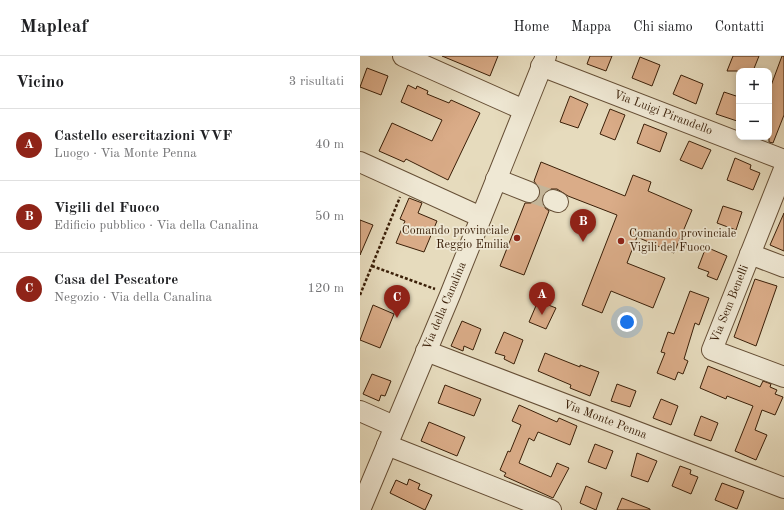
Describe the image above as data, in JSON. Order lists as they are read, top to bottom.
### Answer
{
  "streets": {
    "street": [
      "Via Luigi Pirandello",
      "Via Sem Benelli",
      "Via della Canalina",
      "Via Monte Penna"
    ]
  },
  "crossings": [
    ["Via Luigi Pirandello", "Via della Canalina"],
    ["Via della Canalina", "Via Monte Penna"]
  ],
  "places": ["Comando provinciale Reggio Emilia", "Comando provinciale Vigili del Fuoco"],
  "page": {
    "header": "Mapleaf",
    "nav": [
      "Home",
      "Mappa",
      "Chi siamo",
      "Contatti"
    ],
    "heading": ["Vicino", "3 risultati"],
    "map_buttons": ["+", "−"],
    "list": [
      {
        "mark": "A",
        "name": "Castello esercitazioni VVF",
        "note": "Luogo · Via Monte Penna",
        "value": "40 m"
      },
      {
        "mark": "B",
        "name": "Vigili del Fuoco",
        "note": "Edificio pubblico · Via della Canalina",
        "value": "50 m"
      },
      {
        "mark": "C",
        "name": "Casa del Pescatore",
        "note": "Negozio · Via della Canalina",
        "value": "120 m"
      }
    ],
    "pins": ["B", "A", "C"]
  }
}
